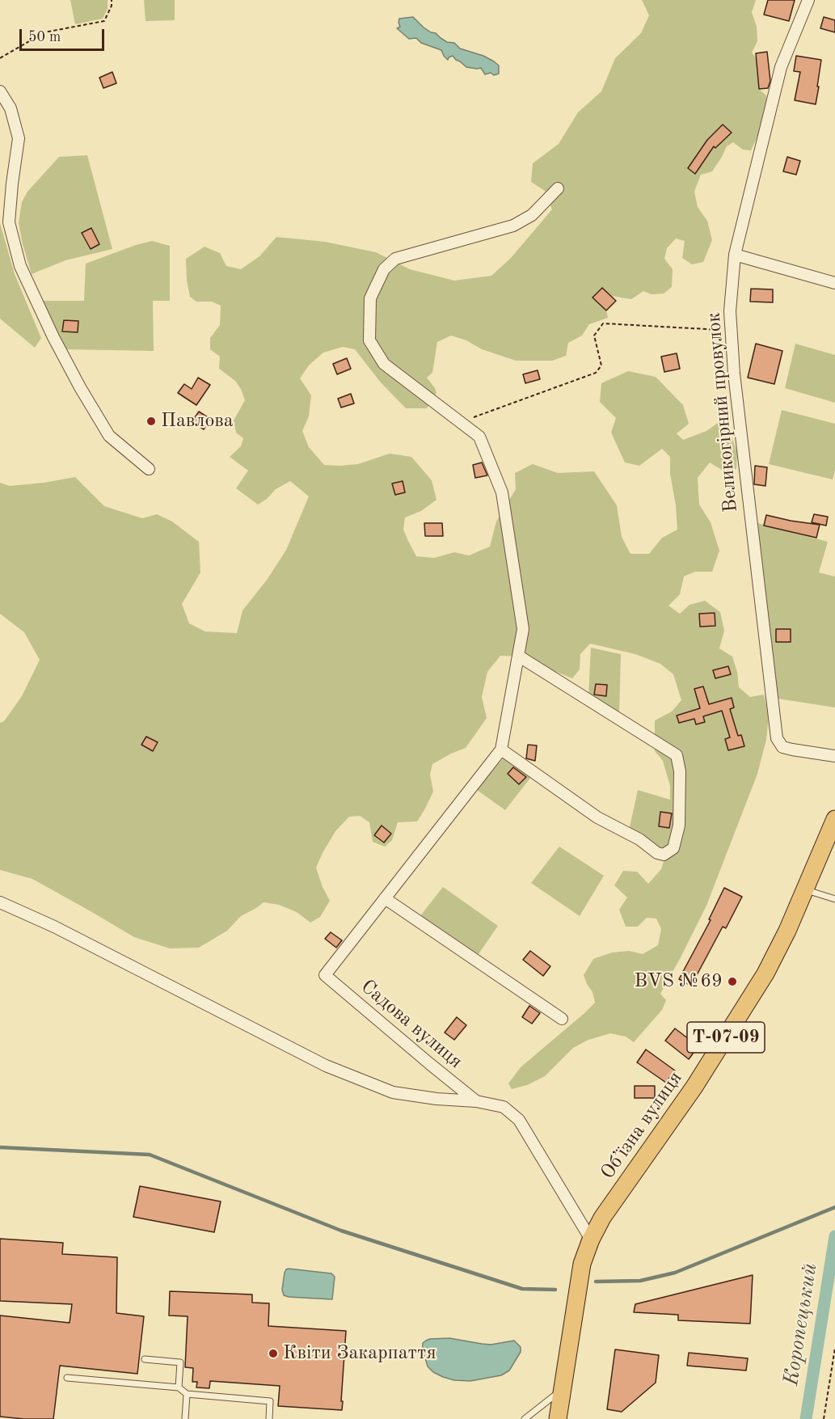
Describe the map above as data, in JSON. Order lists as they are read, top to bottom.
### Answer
{
  "streets": {
    "main road": ["Т-07-09", "Обʼїзна вулиця"],
    "street": ["Великогірний провулок", "Садова вулиця"]
  },
  "water": ["Коропецький"],
  "places": ["Павлова", "BVS №69", "Квіти Закарпаття"],
  "scale_bar": "50 m"
}
